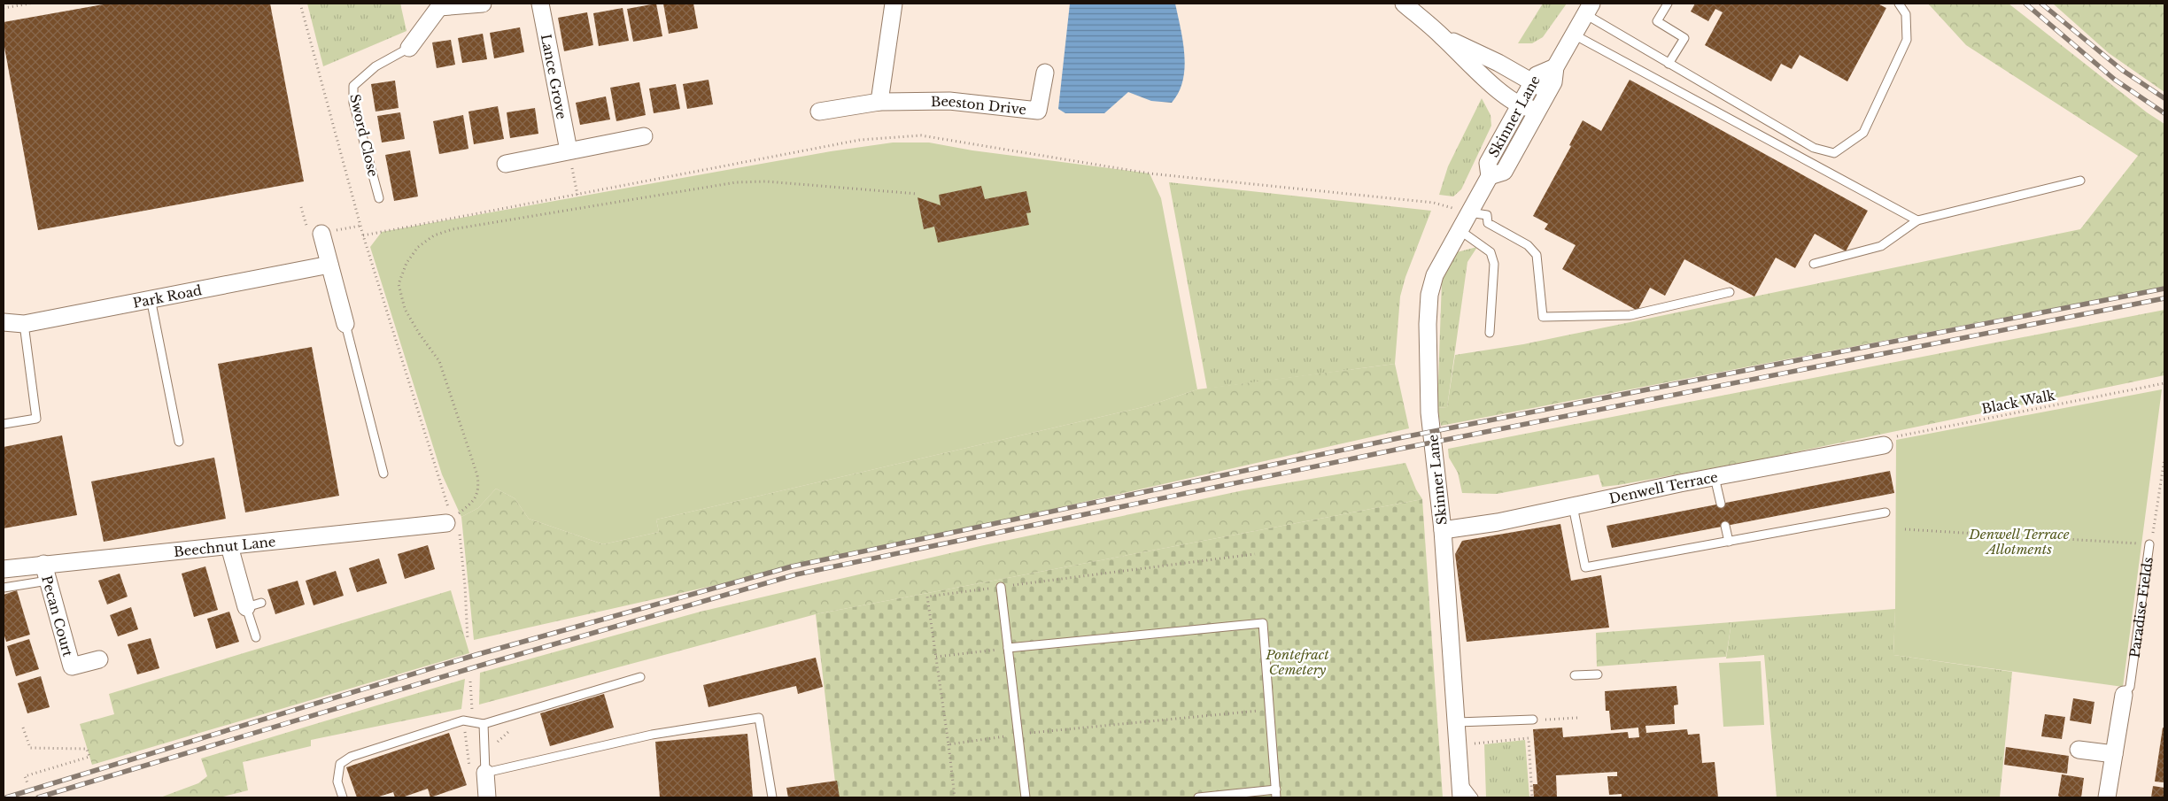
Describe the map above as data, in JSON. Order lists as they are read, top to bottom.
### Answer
{
  "streets": {
    "street": [
      "Lance Grove",
      "Beeston Drive",
      "Skinner Lane",
      "Sword Close",
      "Park Road",
      "Denwell Terrace",
      "Beechnut Lane",
      "Paradise Fields",
      "Pecan Court"
    ],
    "path": ["Black Walk"]
  },
  "crossings": [
    ["Skinner Lane", "Denwell Terrace"],
    ["Black Walk", "Denwell Terrace"],
    ["Beechnut Lane", "Pecan Court"]
  ],
  "parks": ["Denwell Terrace Allotments", "Pontefract Cemetery"]
}
